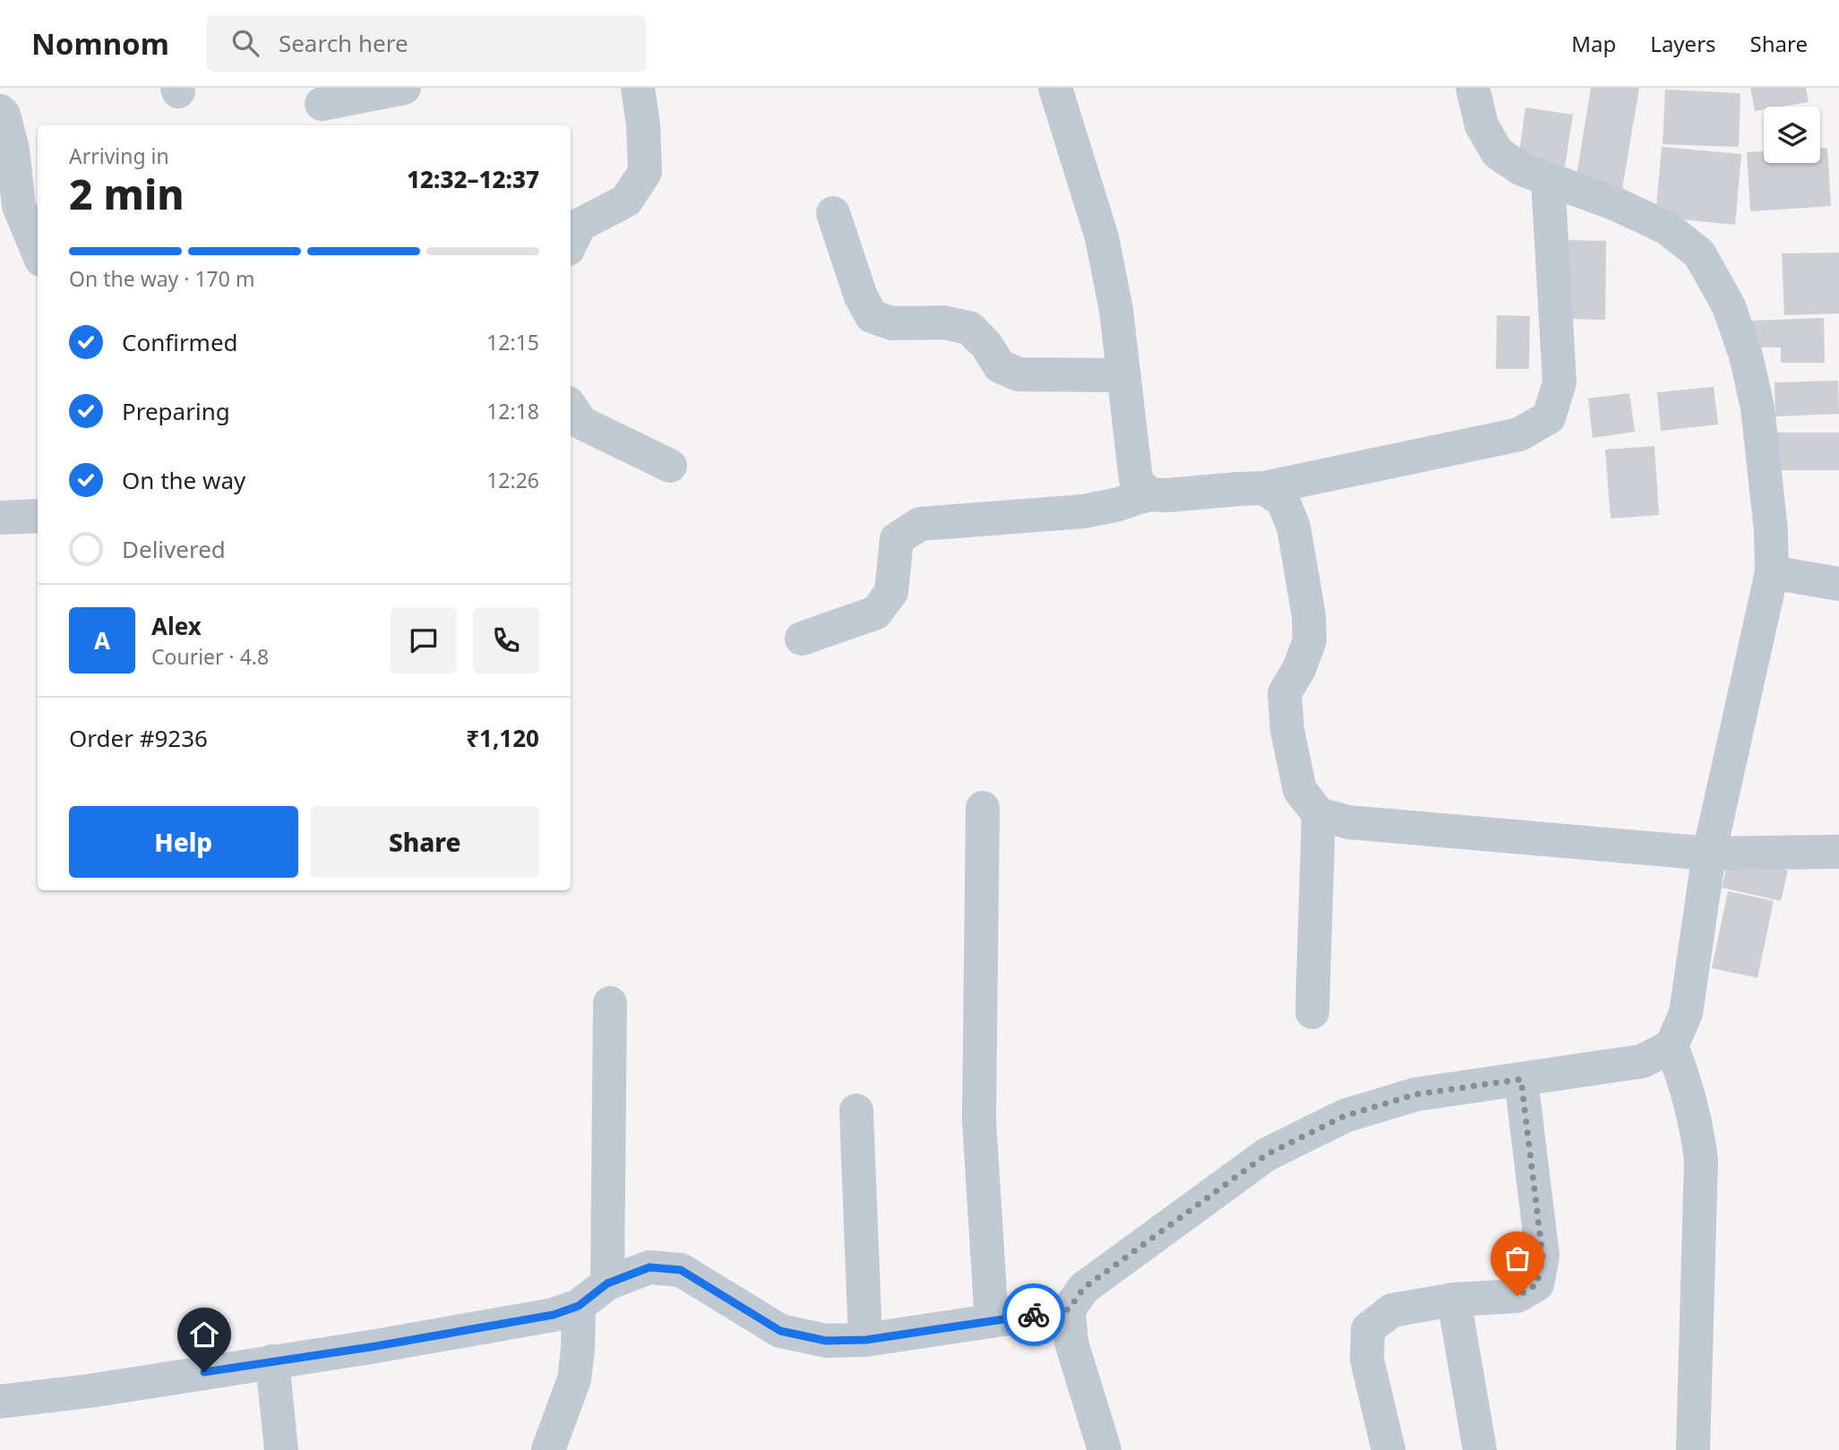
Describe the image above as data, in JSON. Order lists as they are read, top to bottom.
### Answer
{
  "page": {
    "header": "Nomnom",
    "search": "Search here",
    "nav": ["Map", "Layers", "Share"],
    "heading": ["2 min", "Arriving in", "12:32–12:37"],
    "panel": [
      "Alex",
      "Courier · 4.8",
      "Order #9236",
      "₹1,120"
    ],
    "bar": "On the way · 170 m",
    "list": [
      ["Confirmed", "12:15"],
      ["Preparing", "12:18"],
      ["On the way", "12:26"],
      "Delivered"
    ],
    "round": "A",
    "buttons": ["Help", "Share"]
  }
}
